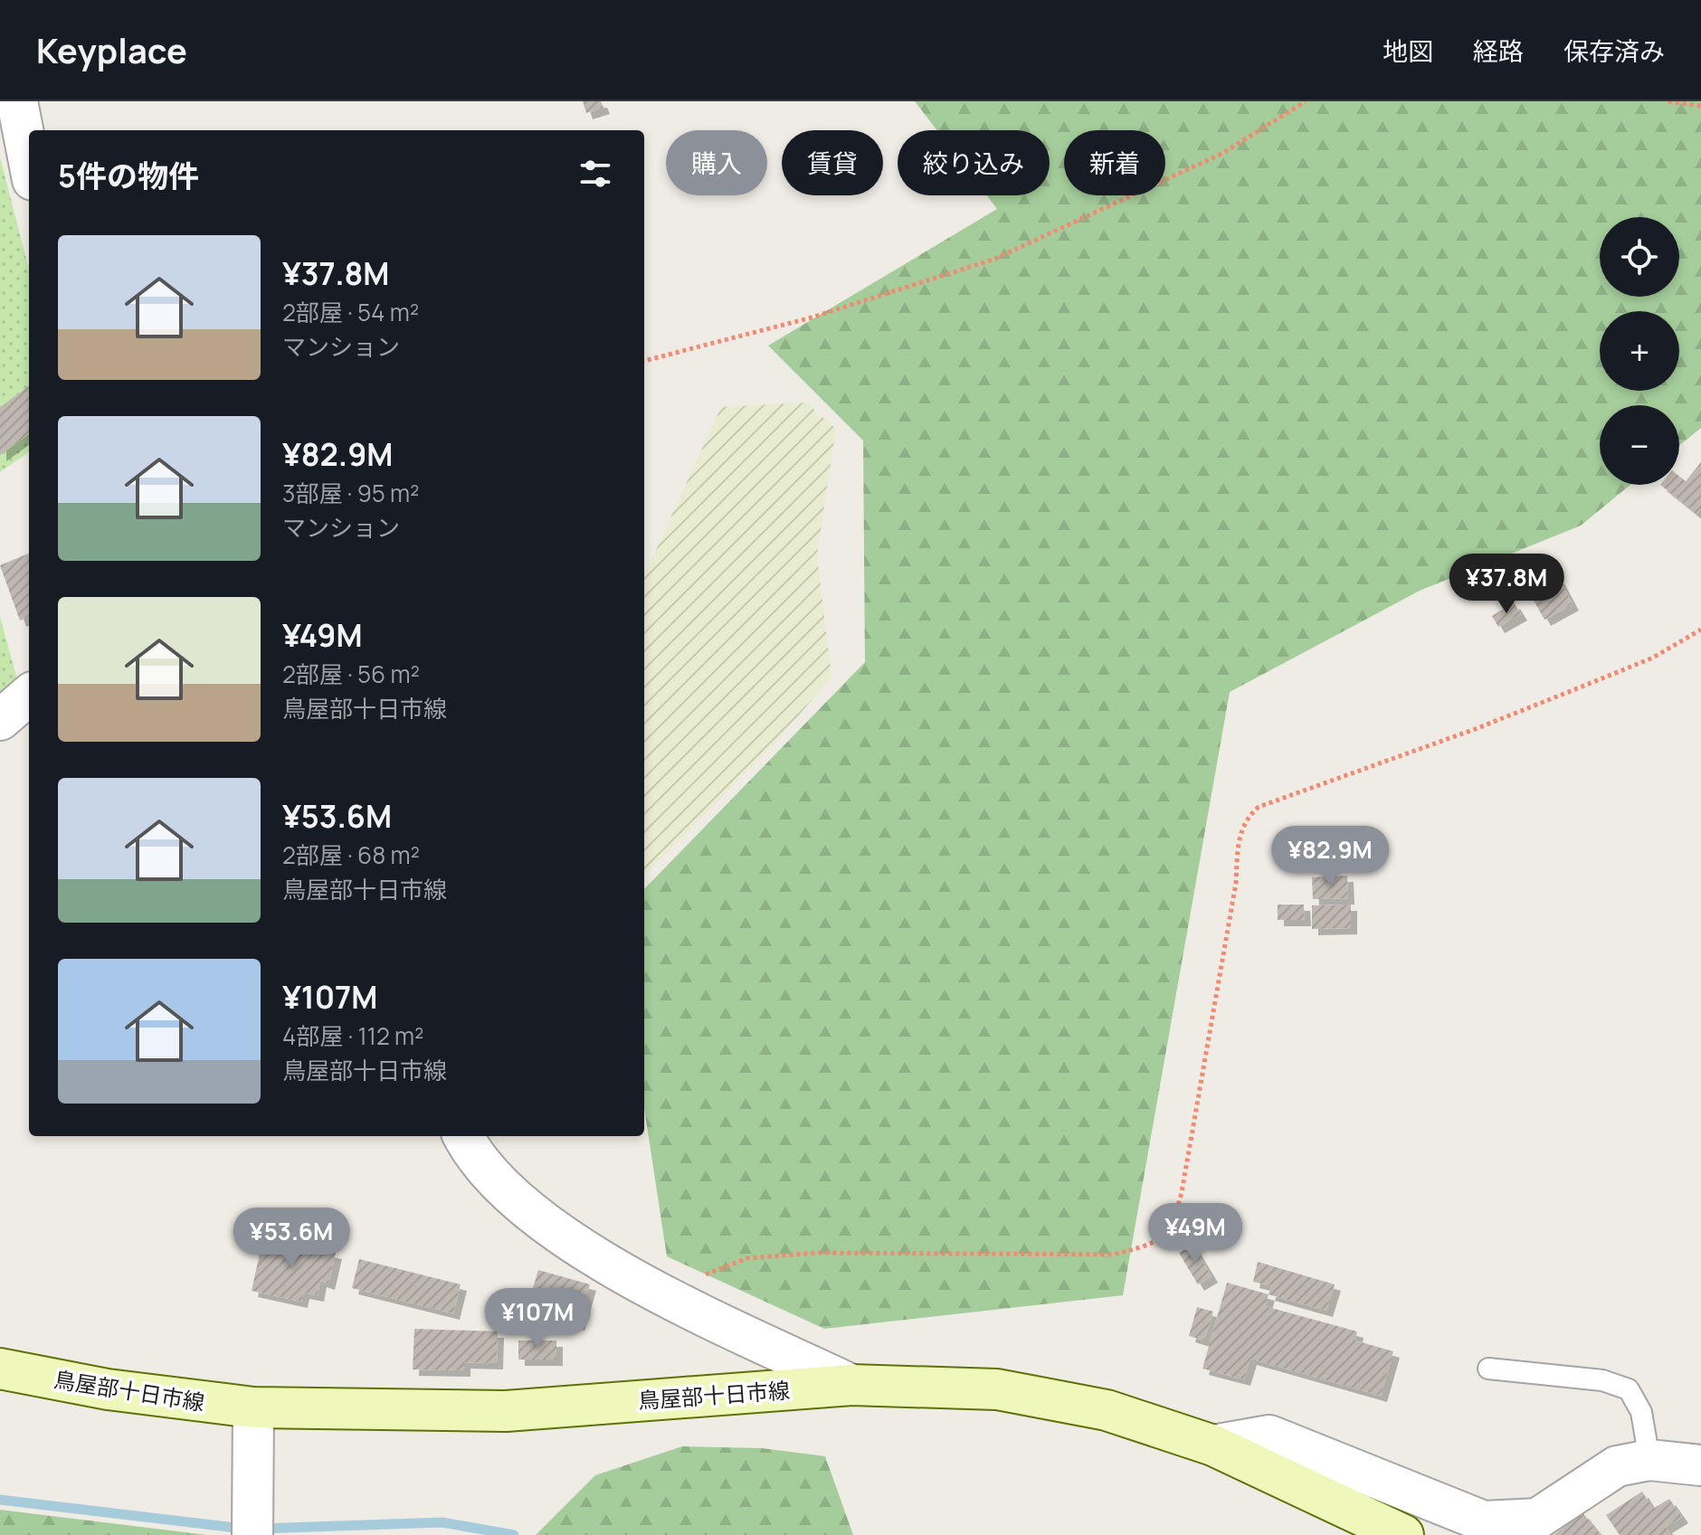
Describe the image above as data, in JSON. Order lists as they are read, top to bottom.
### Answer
{
  "streets": {
    "main road": ["鳥屋部十日市線"]
  },
  "page": {
    "header": "Keyplace",
    "nav": ["地図", "経路", "保存済み"],
    "chip": [
      "購入",
      "賃貸",
      "絞り込み",
      "新着"
    ],
    "heading": "5件の物件",
    "map_buttons": ["+", "−"],
    "list": [
      {
        "name": "¥37.8M",
        "note": "2部屋 · 54 m² · マンション"
      },
      {
        "name": "¥82.9M",
        "note": "3部屋 · 95 m² · マンション"
      },
      {
        "name": "¥49M",
        "note": "2部屋 · 56 m² · 鳥屋部十日市線"
      },
      {
        "name": "¥53.6M",
        "note": "2部屋 · 68 m² · 鳥屋部十日市線"
      },
      {
        "name": "¥107M",
        "note": "4部屋 · 112 m² · 鳥屋部十日市線"
      }
    ],
    "price": [
      "¥37.8M",
      "¥82.9M",
      "¥49M",
      "¥53.6M",
      "¥107M"
    ]
  }
}
